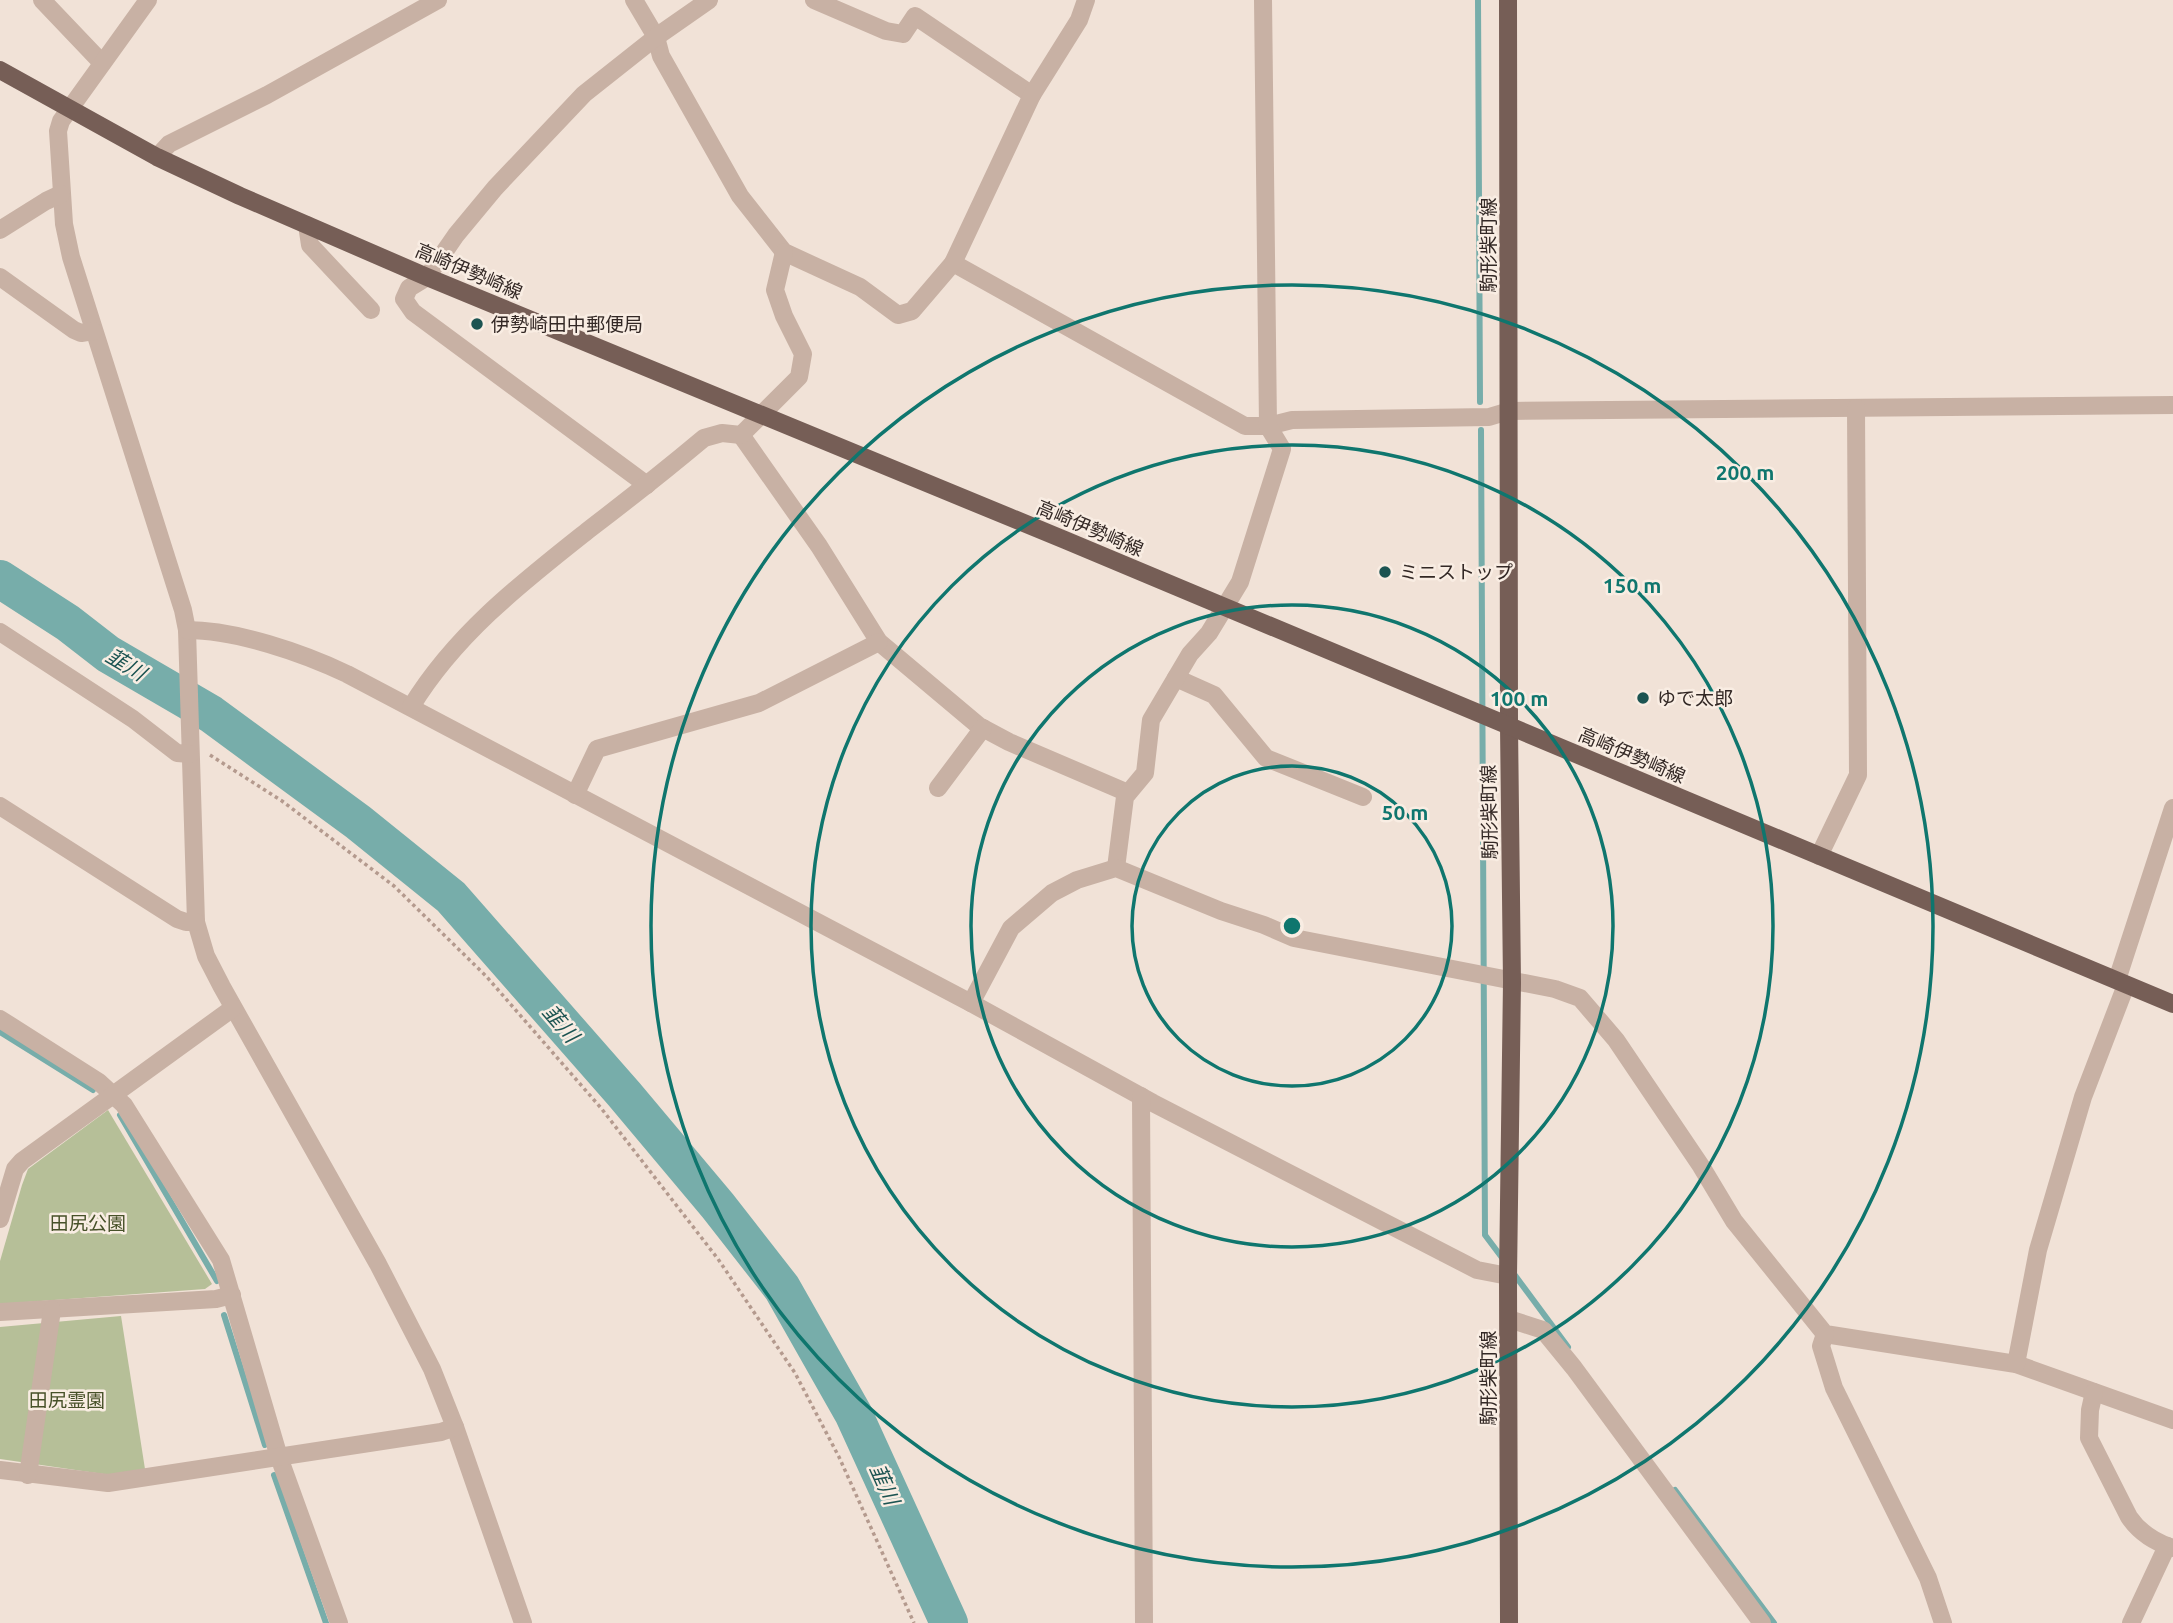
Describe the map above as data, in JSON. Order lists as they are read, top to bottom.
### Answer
{
  "streets": {
    "main road": ["駒形柴町線", "高崎伊勢崎線"]
  },
  "crossings": [
    ["駒形柴町線", "高崎伊勢崎線"]
  ],
  "water": ["韮川"],
  "parks": ["田尻公園", "田尻霊園"],
  "places": ["伊勢崎田中郵便局", "ミニストップ", "ゆで太郎"],
  "rings": [
    "200 m",
    "150 m",
    "100 m",
    "50 m"
  ]
}
